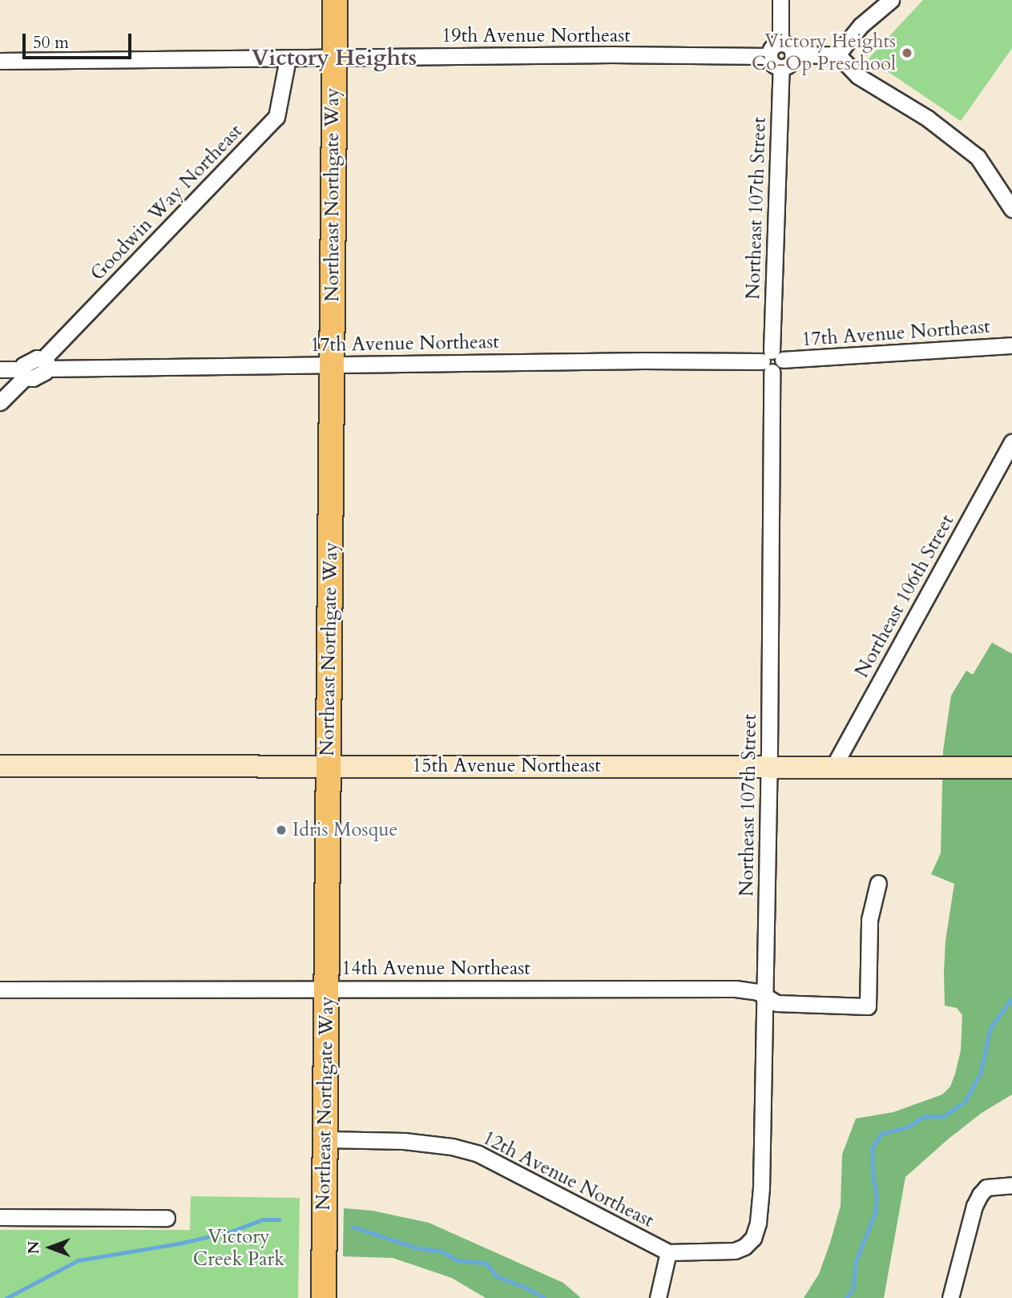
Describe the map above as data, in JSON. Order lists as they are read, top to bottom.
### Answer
{
  "streets": {
    "main road": ["Northeast Northgate Way"],
    "street": [
      "19th Avenue Northeast",
      "Goodwin Way Northeast",
      "Northeast 107th Street",
      "17th Avenue Northeast",
      "Northeast 106th Street",
      "15th Avenue Northeast",
      "14th Avenue Northeast",
      "12th Avenue Northeast"
    ]
  },
  "crossings": [
    ["19th Avenue Northeast", "Northeast Northgate Way"],
    ["19th Avenue Northeast", "Goodwin Way Northeast"],
    ["19th Avenue Northeast", "Northeast 107th Street"],
    ["Northeast Northgate Way", "17th Avenue Northeast"],
    ["Northeast Northgate Way", "15th Avenue Northeast"],
    ["Northeast Northgate Way", "14th Avenue Northeast"],
    ["Northeast Northgate Way", "12th Avenue Northeast"],
    ["Goodwin Way Northeast", "17th Avenue Northeast"],
    ["Northeast 107th Street", "17th Avenue Northeast"],
    ["Northeast 107th Street", "15th Avenue Northeast"],
    ["Northeast 107th Street", "14th Avenue Northeast"],
    ["Northeast 107th Street", "12th Avenue Northeast"],
    ["Northeast 106th Street", "15th Avenue Northeast"]
  ],
  "districts": ["Victory Heights"],
  "parks": ["Victory Creek Park"],
  "places": ["Victory Heights Co-Op Preschool", "Idris Mosque"],
  "scale_bar": "50 m",
  "north": "left"
}
